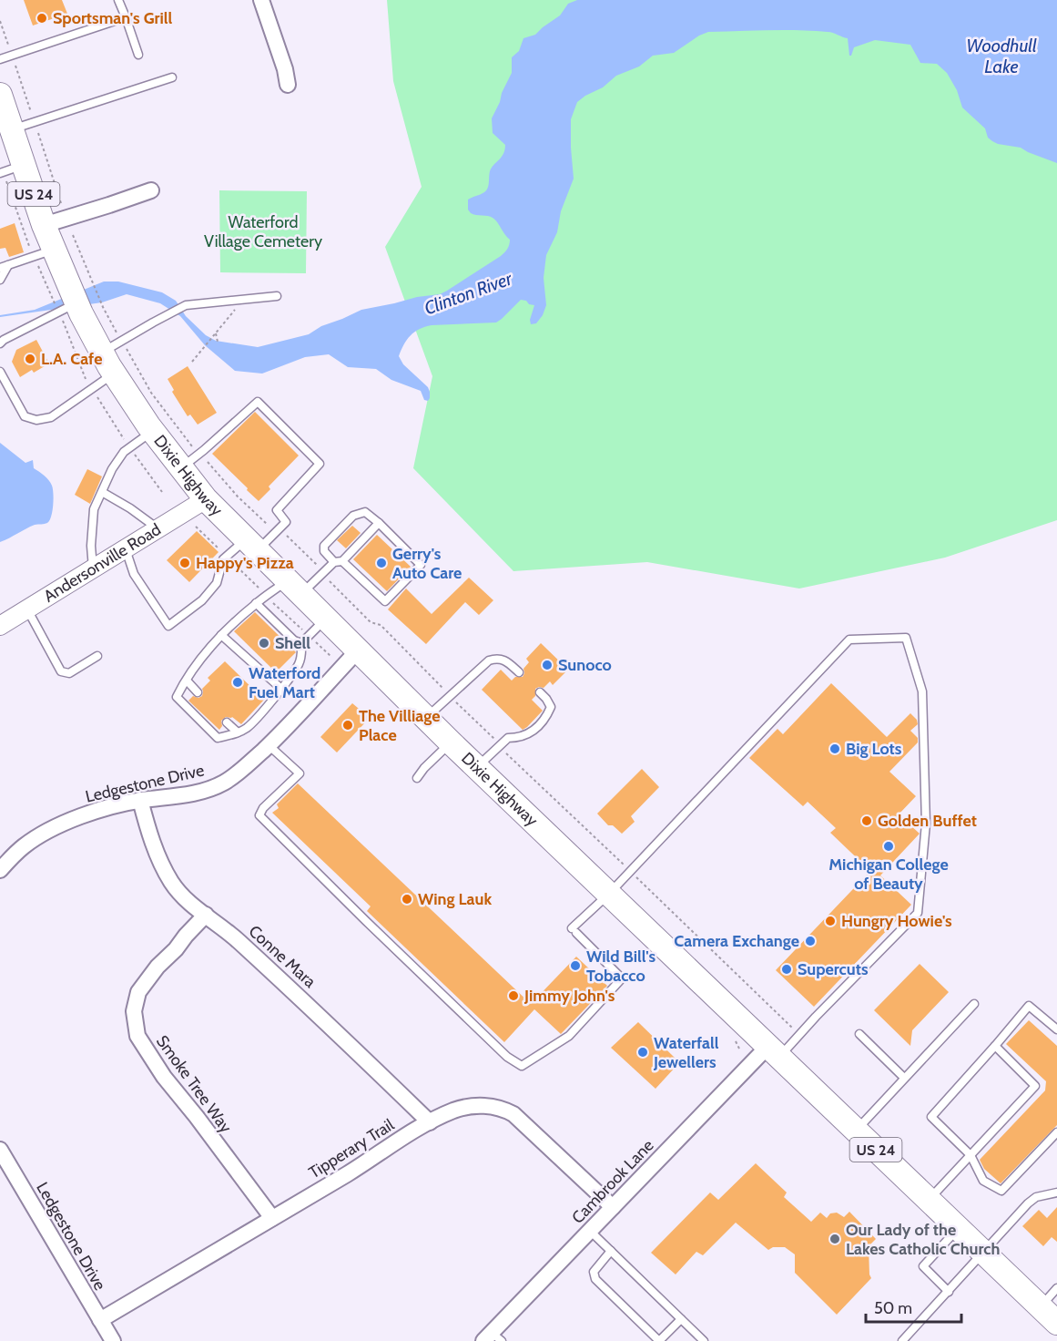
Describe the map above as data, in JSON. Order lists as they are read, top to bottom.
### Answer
{
  "streets": {
    "main road": ["US 24", "Dixie Highway"],
    "street": [
      "Andersonville Road",
      "Ledgestone Drive",
      "Conne Mara",
      "Smoke Tree Way",
      "Tipperary Trail",
      "Cambrook Lane"
    ]
  },
  "crossings": [
    ["Dixie Highway", "Andersonville Road"],
    ["Dixie Highway", "Ledgestone Drive"],
    ["Dixie Highway", "Cambrook Lane"],
    ["Ledgestone Drive", "Conne Mara"],
    ["Ledgestone Drive", "Tipperary Trail"],
    ["Conne Mara", "Smoke Tree Way"],
    ["Conne Mara", "Tipperary Trail"],
    ["Smoke Tree Way", "Tipperary Trail"],
    ["Tipperary Trail", "Cambrook Lane"]
  ],
  "water": ["Woodhull Lake", "Clinton River"],
  "parks": ["Waterford Village Cemetery"],
  "places": [
    "Sportsman's Grill",
    "L.A. Cafe",
    "Happy's Pizza",
    "Gerry's Auto Care",
    "Shell",
    "Sunoco",
    "Waterford Fuel Mart",
    "The Villiage Place",
    "Big Lots",
    "Golden Buffet",
    "Michigan College of Beauty",
    "Wing Lauk",
    "Hungry Howie's",
    "Camera Exchange",
    "Wild Bill's Tobacco",
    "Supercuts",
    "Jimmy John's",
    "Waterfall Jewellers",
    "Our Lady of the Lakes Catholic Church"
  ],
  "scale_bar": "50 m"
}
